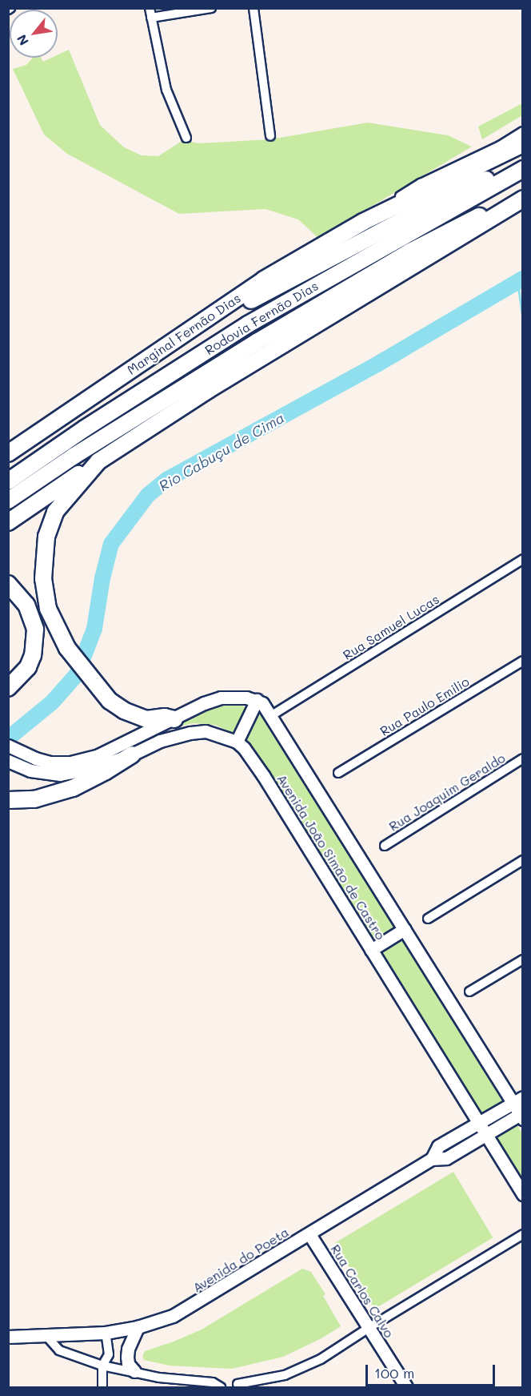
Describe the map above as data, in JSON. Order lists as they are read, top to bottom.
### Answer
{
  "streets": {
    "highway": ["Rodovia Fernão Dias", "Marginal Fernão Dias"],
    "main road": ["Avenida João Simão de Castro", "Avenida do Poeta", "Rua Carlos Calvo"],
    "street": ["Rua Samuel Lucas", "Rua Paulo Emilio", "Rua Joaquim Geraldo"]
  },
  "crossings": [
    ["Rua Samuel Lucas", "Avenida João Simão de Castro"],
    ["Avenida João Simão de Castro", "Avenida do Poeta"],
    ["Avenida do Poeta", "Rua Carlos Calvo"]
  ],
  "water": ["Rio Cabuçu de Cima"],
  "scale_bar": "100 m",
  "north": "bottom left"
}
